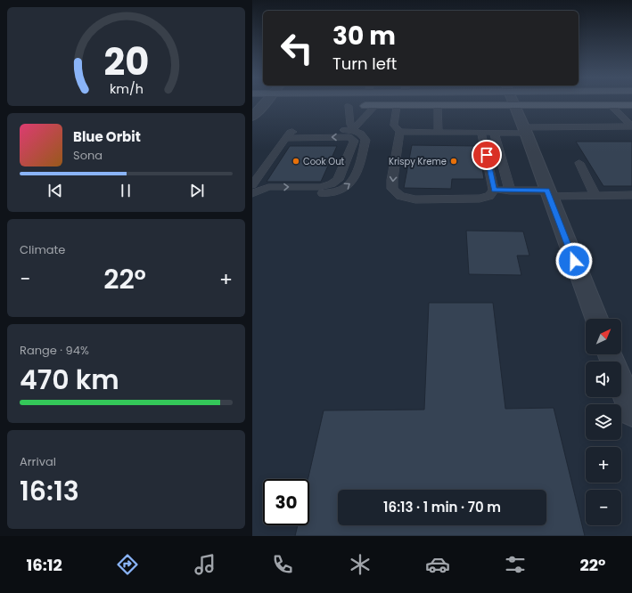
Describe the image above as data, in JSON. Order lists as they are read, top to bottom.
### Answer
{
  "places": ["Cook Out", "Krispy Kreme"],
  "north": "top right",
  "page": {
    "turn": ["30 m", "Turn left"],
    "song": ["Blue Orbit", "Sona"],
    "tile": [
      "Climate",
      ["Range · 94%", "470 km"],
      ["Arrival", "16:13"]
    ],
    "heat": ["−", "22°", "+"],
    "map_buttons": ["+", "−"],
    "limit": "30",
    "trip": "16:13 · 1 min · 70 m",
    "tabs": ["16:12", "22°"],
    "gauge": ["20", "km/h"]
  }
}
